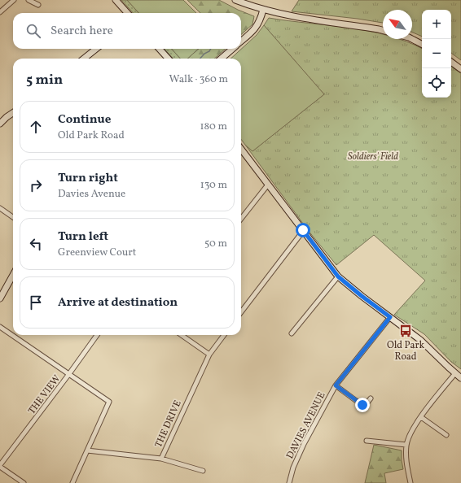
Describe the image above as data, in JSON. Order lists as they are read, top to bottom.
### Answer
{
  "streets": {
    "street": ["THE VIEW", "THE DRIVE", "DAVIES AVENUE"]
  },
  "parks": ["Soldiers' Field"],
  "places": {
    "bus stop": ["Old Park Road"]
  },
  "north": "top left",
  "page": {
    "map_buttons": ["+", "−"],
    "search": "Search here",
    "heading": ["5 min", "Walk · 360 m"],
    "list": [
      ["Continue", "Old Park Road", "180 m"],
      ["Turn right", "Davies Avenue", "130 m"],
      ["Turn left", "Greenview Court", "50 m"],
      "Arrive at destination"
    ]
  }
}
